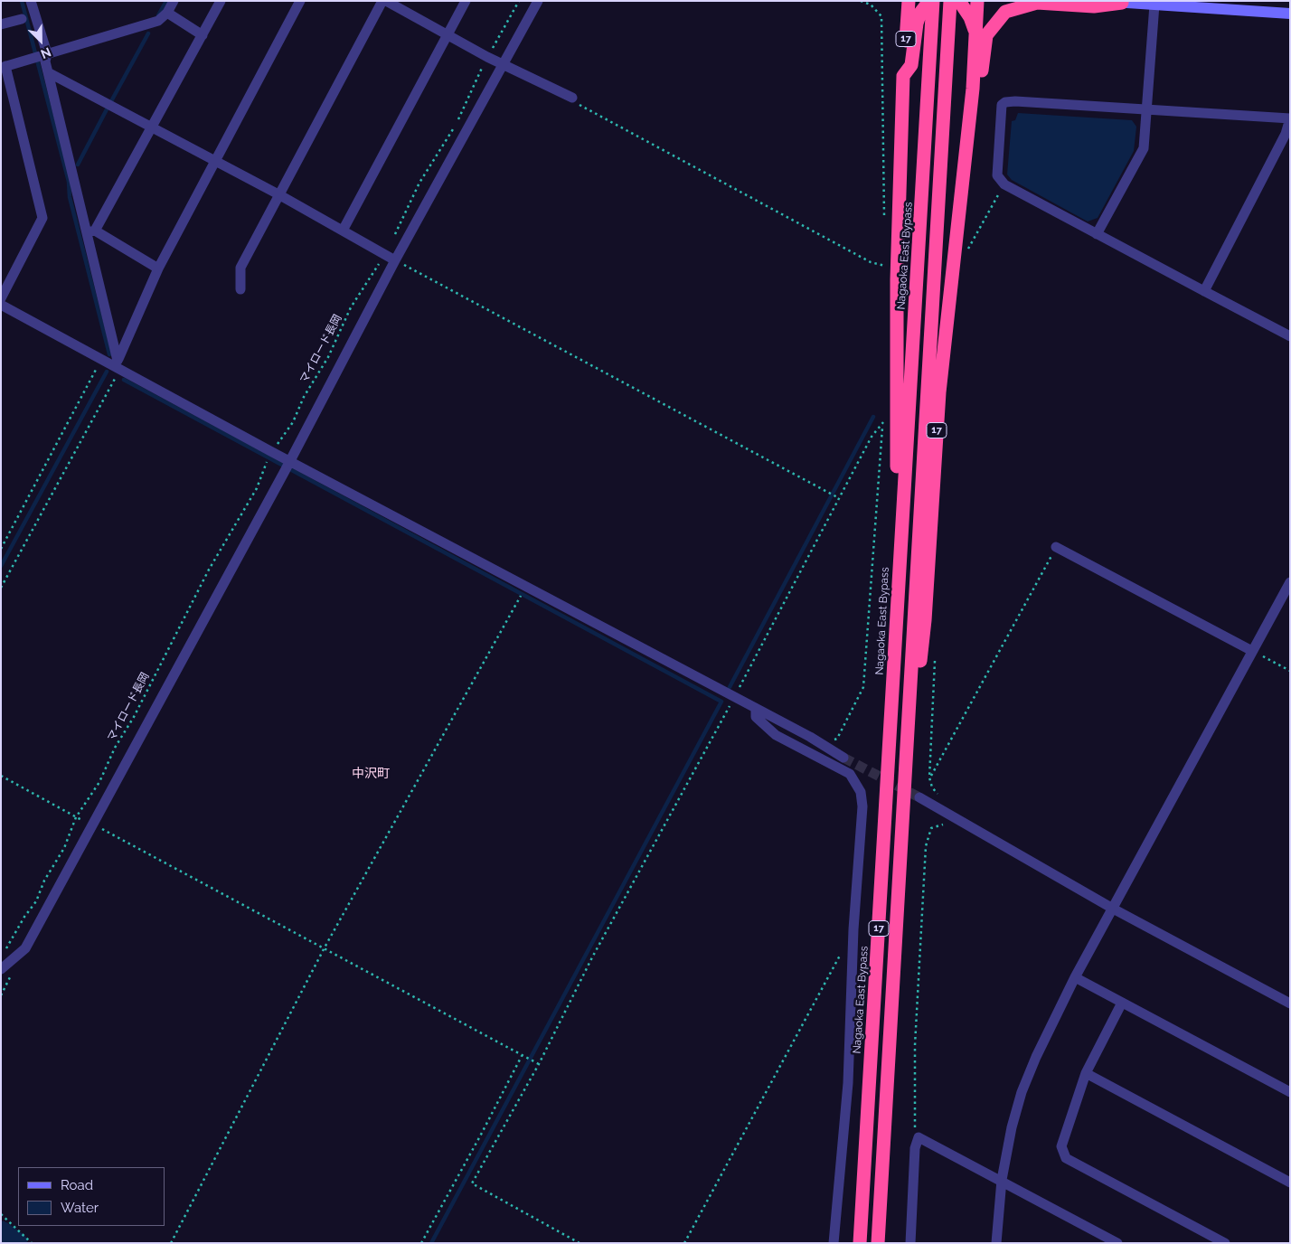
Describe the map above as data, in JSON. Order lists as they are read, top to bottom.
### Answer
{
  "streets": {
    "highway": ["17", "Nagaoka East Bypass"],
    "path": ["マイロード長岡"]
  },
  "crossings": [
    ["17", "Nagaoka East Bypass"]
  ],
  "districts": ["中沢町"],
  "legend": ["Road", "Water"],
  "north": "bottom right"
}
